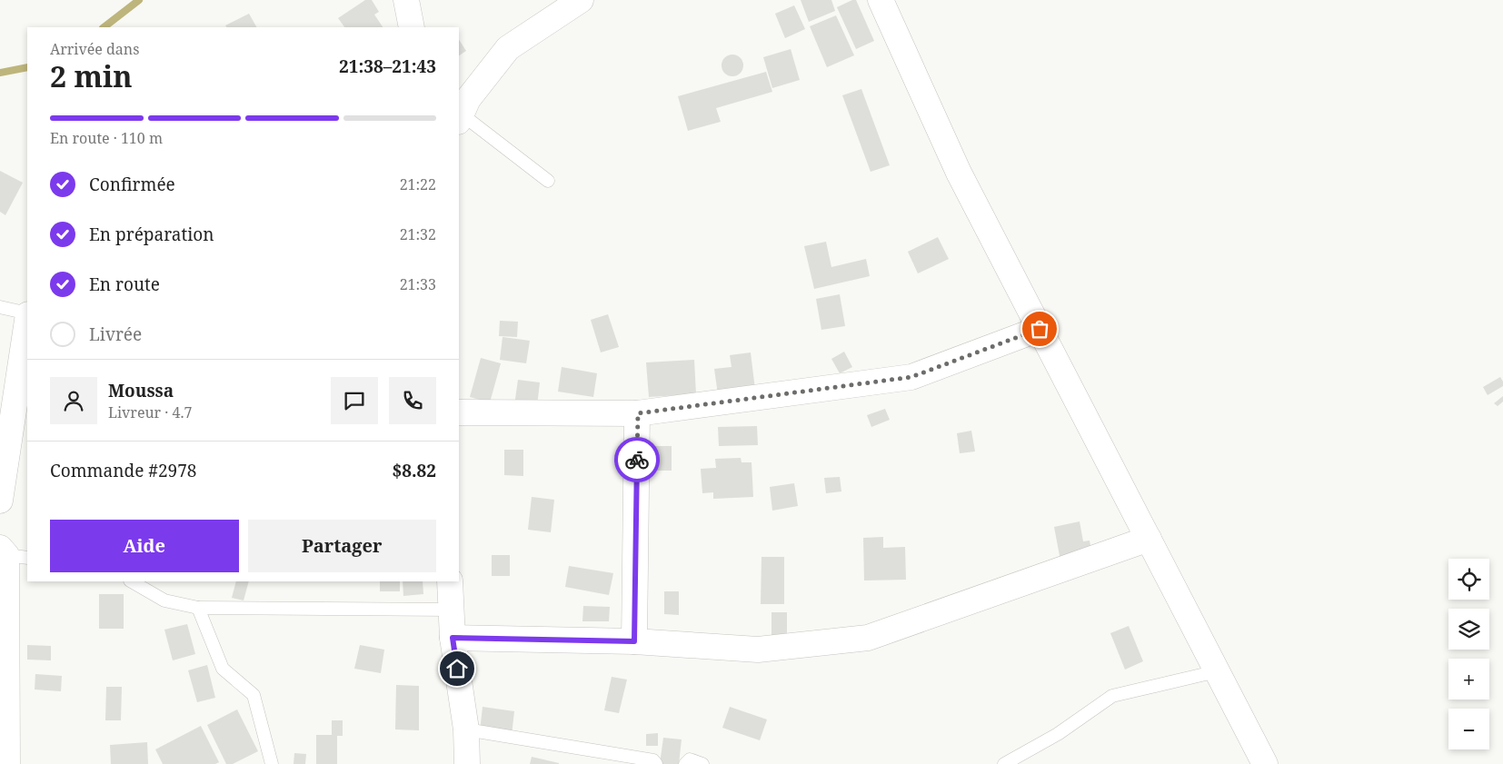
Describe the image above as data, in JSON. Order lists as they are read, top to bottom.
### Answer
{
  "page": {
    "heading": ["2 min", "Arrivée dans", "21:38–21:43"],
    "panel": [
      "Moussa",
      "Livreur · 4.7",
      "Commande #2978",
      "$8.82"
    ],
    "bar": "En route · 110 m",
    "list": [
      ["Confirmée", "21:22"],
      ["En préparation", "21:32"],
      ["En route", "21:33"],
      "Livrée"
    ],
    "buttons": ["Aide", "Partager"],
    "map_buttons": ["+", "−"]
  }
}
